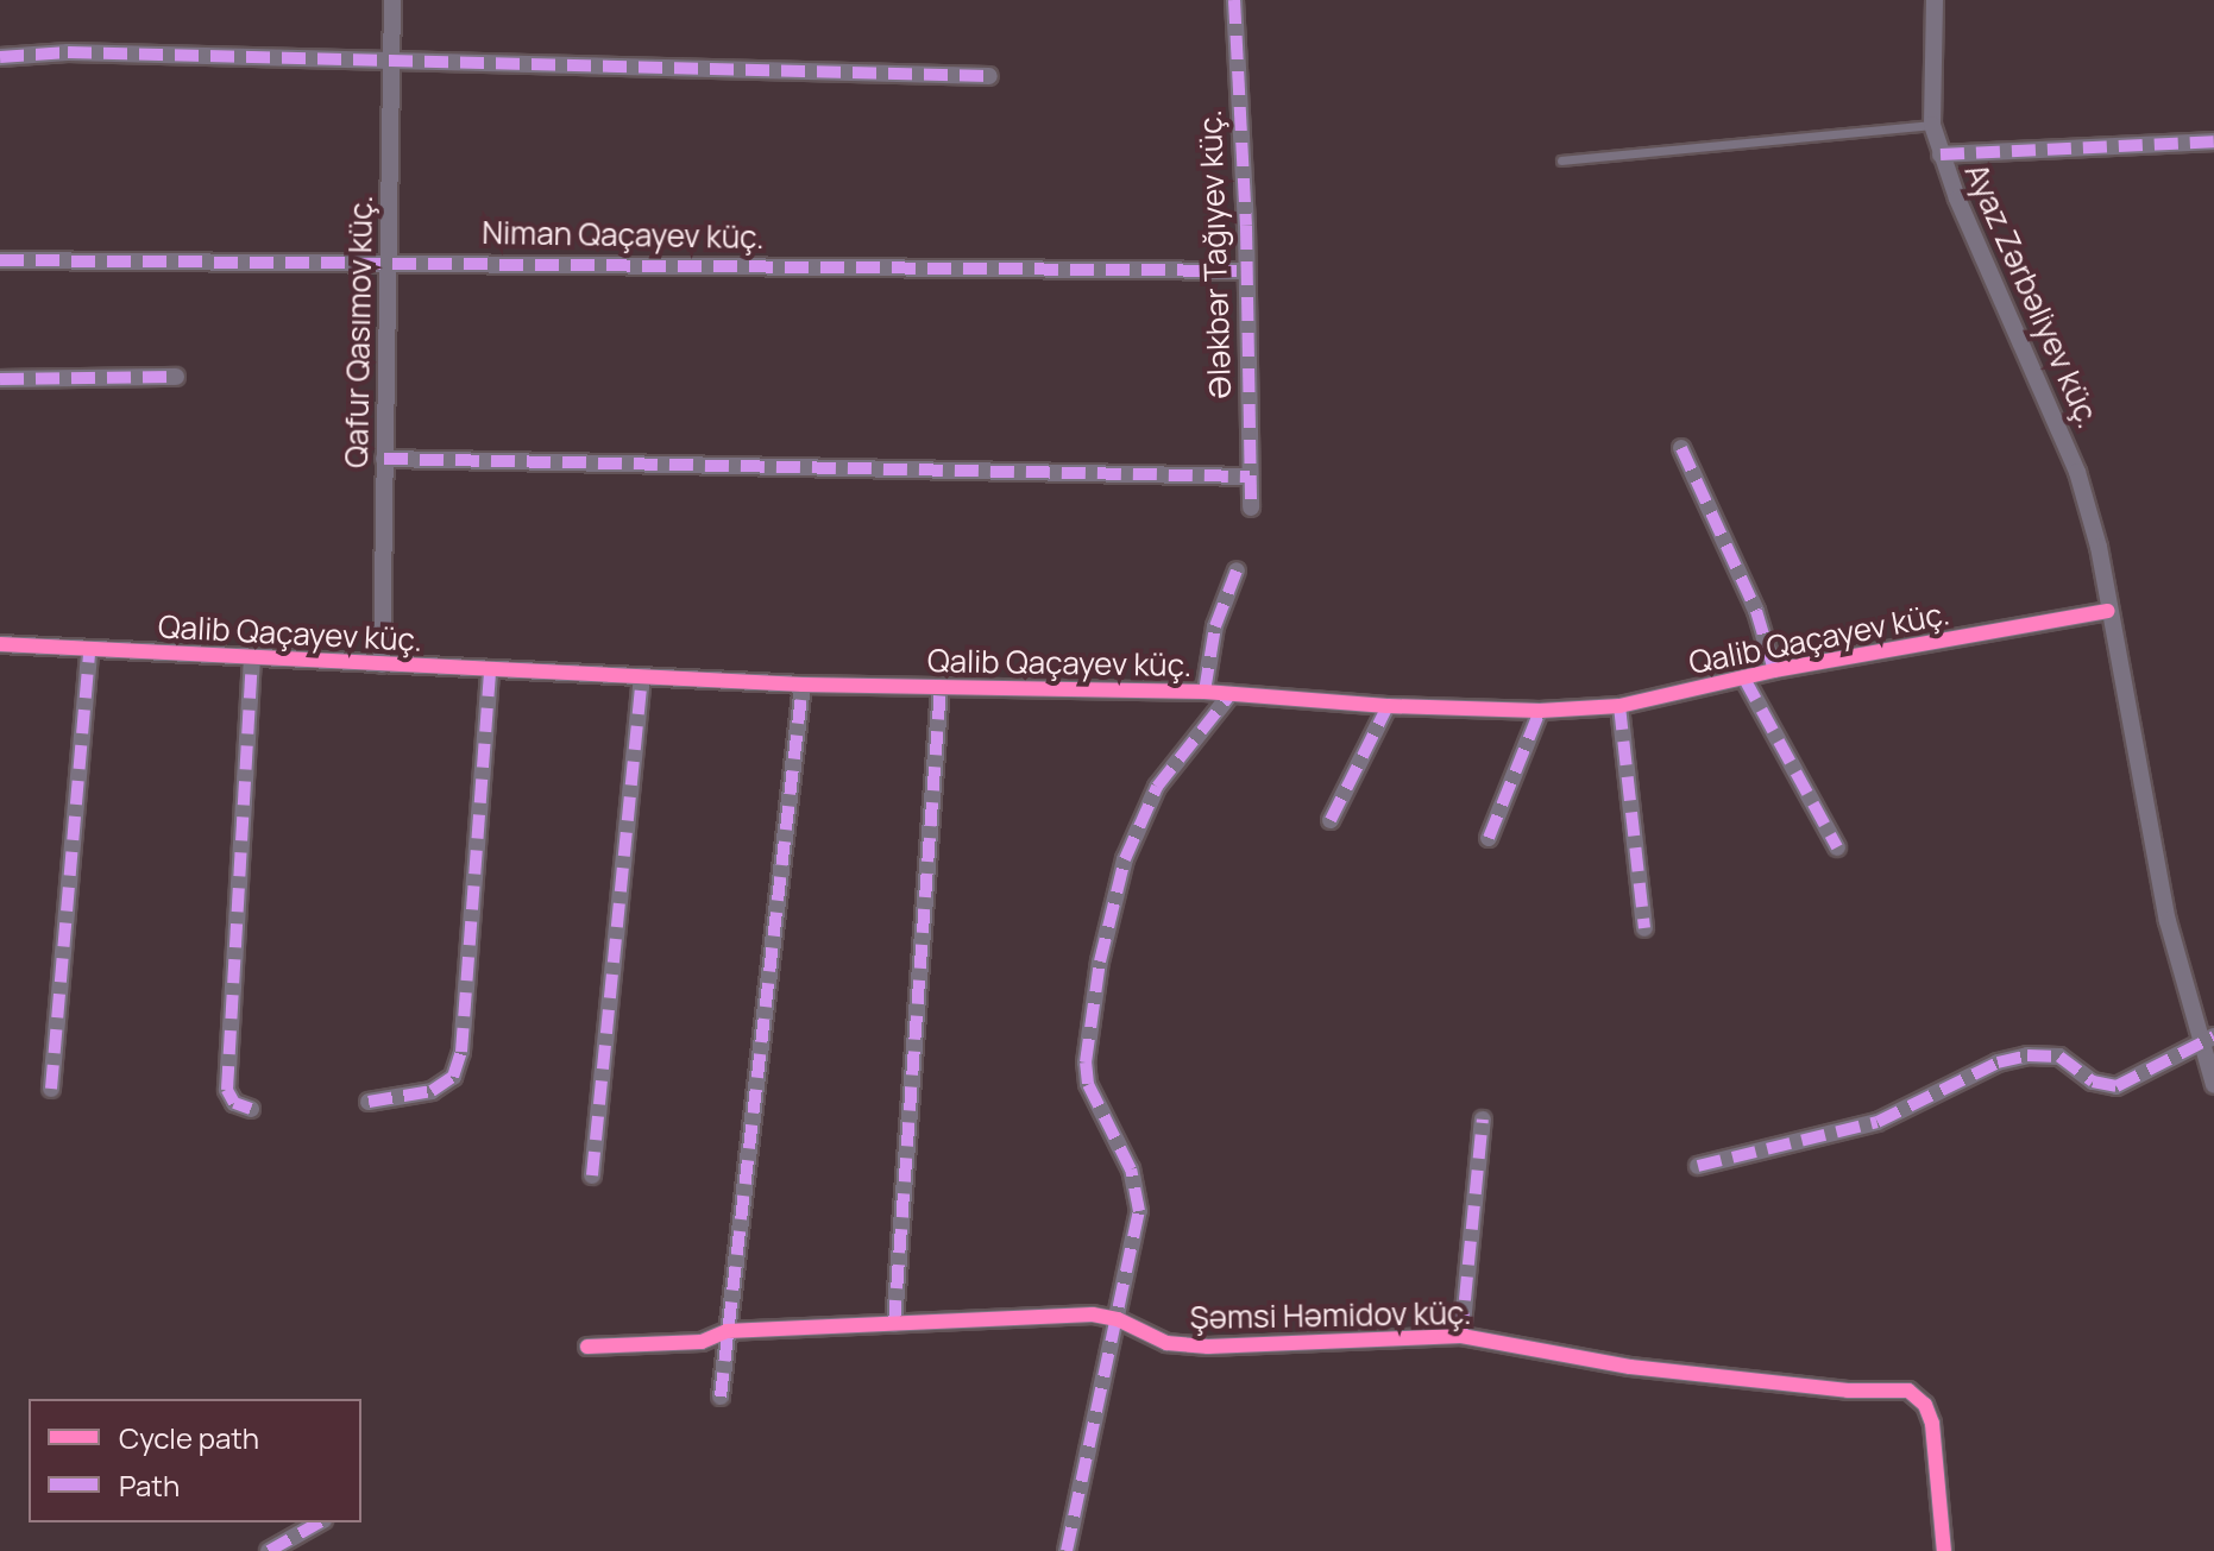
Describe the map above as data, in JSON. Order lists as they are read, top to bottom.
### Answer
{
  "streets": {
    "street": [
      "Niman Qaçayev küç.",
      "Ələkbər Tağıyev küç.",
      "Ayaz Zərbəliyev küç.",
      "Qafur Qasımov küç.",
      "Qalib Qaçayev küç.",
      "Şəmsi Həmidov küç."
    ]
  },
  "crossings": [
    ["Niman Qaçayev küç.", "Ələkbər Tağıyev küç."],
    ["Niman Qaçayev küç.", "Qafur Qasımov küç."],
    ["Ayaz Zərbəliyev küç.", "Qalib Qaçayev küç."],
    ["Qafur Qasımov küç.", "Qalib Qaçayev küç."]
  ],
  "legend": ["Cycle path", "Path"]
}
